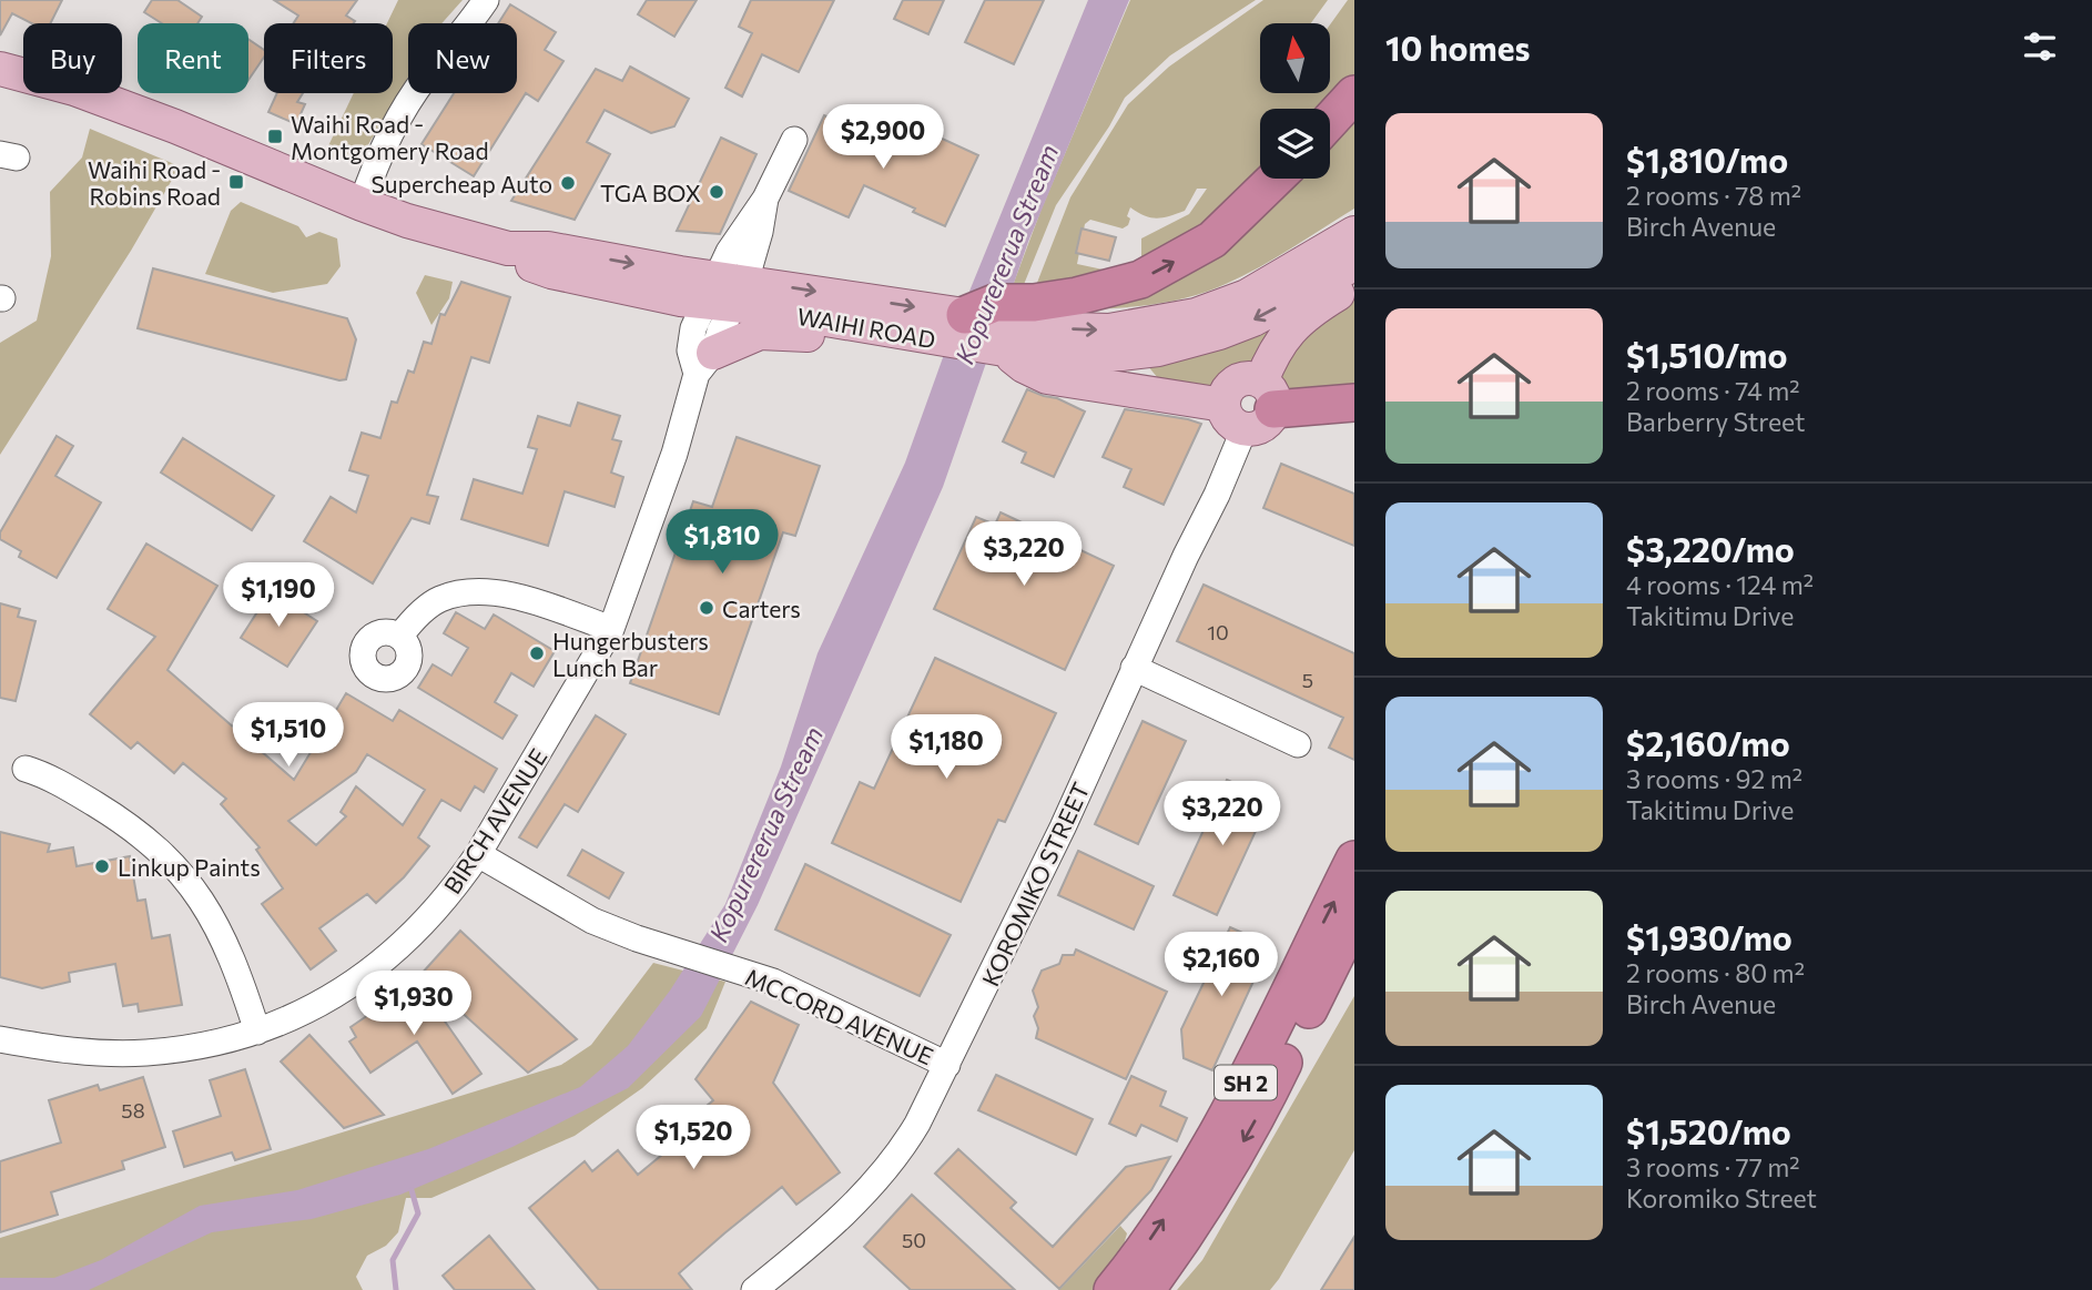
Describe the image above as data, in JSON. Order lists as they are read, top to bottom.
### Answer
{
  "streets": {
    "highway": ["SH 2"],
    "main road": ["WAIHI ROAD"],
    "street": ["BIRCH AVENUE", "KOROMIKO STREET", "MCCORD AVENUE"]
  },
  "crossings": [
    ["WAIHI ROAD", "BIRCH AVENUE"],
    ["BIRCH AVENUE", "MCCORD AVENUE"],
    ["KOROMIKO STREET", "MCCORD AVENUE"]
  ],
  "water": ["Kopurererua Stream"],
  "places": {
    "transit": ["Waihi Road - Montgomery Road", "Waihi Road - Robins Road"],
    "other": [
      "Supercheap Auto",
      "TGA BOX",
      "Carters",
      "Hungerbusters Lunch Bar",
      "Linkup Paints"
    ]
  },
  "house_numbers": [
    "10",
    "5",
    "58",
    "50"
  ],
  "north": "top",
  "page": {
    "heading": "10 homes",
    "chip": [
      "Buy",
      "Rent",
      "Filters",
      "New"
    ],
    "list": [
      {
        "name": "$1,810/mo",
        "note": "2 rooms · 78 m² · Birch Avenue"
      },
      {
        "name": "$1,510/mo",
        "note": "2 rooms · 74 m² · Barberry Street"
      },
      {
        "name": "$3,220/mo",
        "note": "4 rooms · 124 m² · Takitimu Drive"
      },
      {
        "name": "$2,160/mo",
        "note": "3 rooms · 92 m² · Takitimu Drive"
      },
      {
        "name": "$1,930/mo",
        "note": "2 rooms · 80 m² · Birch Avenue"
      },
      {
        "name": "$1,520/mo",
        "note": "3 rooms · 77 m² · Koromiko Street"
      }
    ],
    "price": [
      "$2,900",
      "$1,810",
      "$3,220",
      "$1,190",
      "$1,510",
      "$1,180",
      "$3,220",
      "$2,160",
      "$1,930",
      "$1,520"
    ]
  }
}
